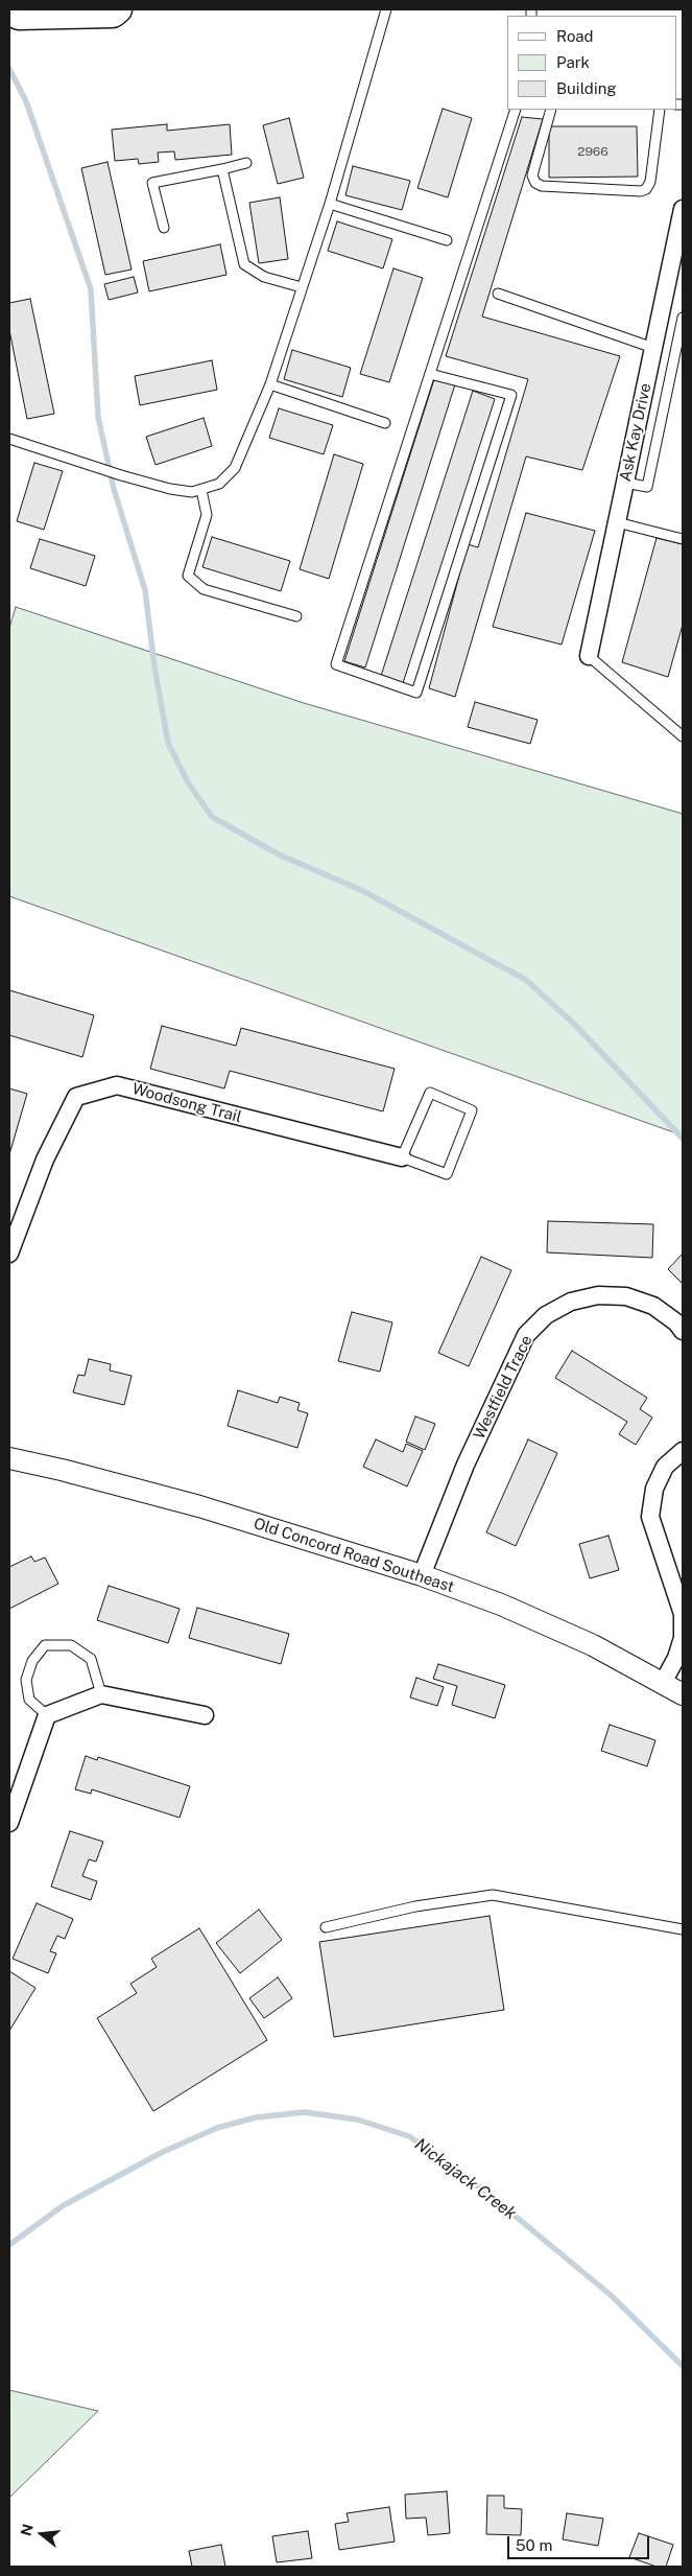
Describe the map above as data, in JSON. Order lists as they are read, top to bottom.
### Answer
{
  "streets": {
    "street": [
      "Ask Kay Drive",
      "Woodsong Trail",
      "Westfield Trace",
      "Old Concord Road Southeast"
    ]
  },
  "crossings": [
    ["Westfield Trace", "Old Concord Road Southeast"]
  ],
  "water": ["Nickajack Creek"],
  "house_numbers": ["2966"],
  "legend": ["Road", "Park", "Building"],
  "scale_bar": "50 m",
  "north": "left"
}
